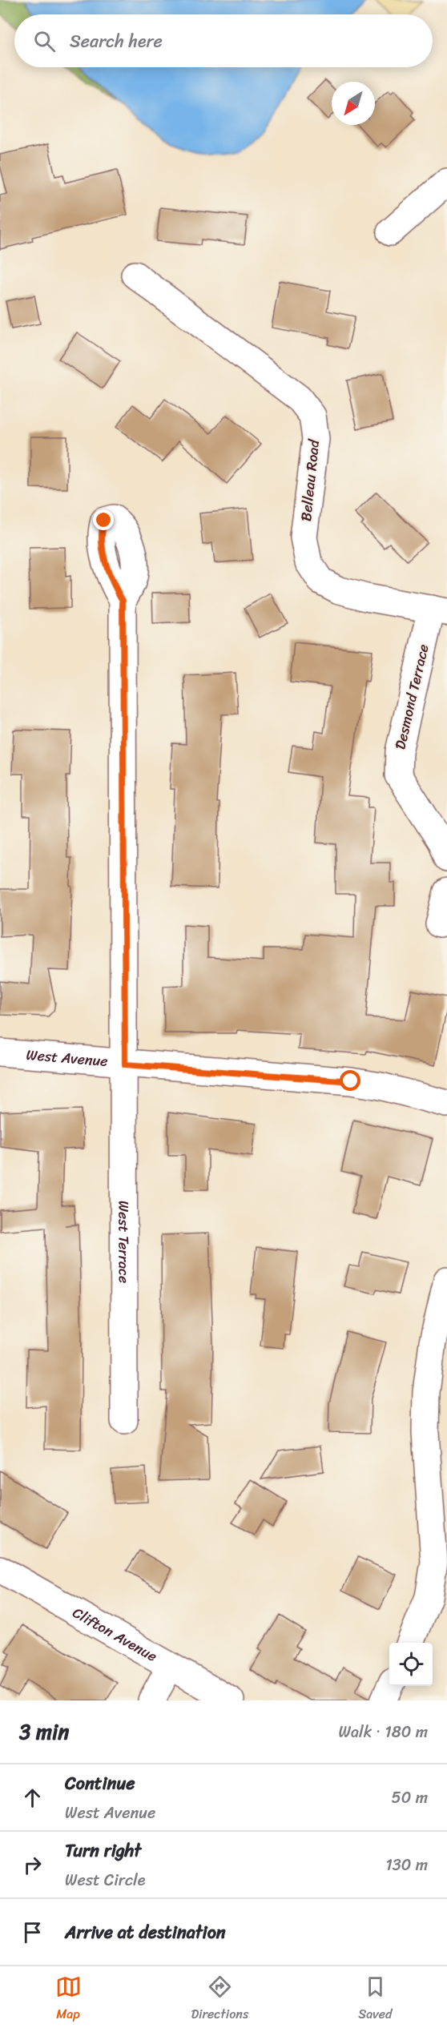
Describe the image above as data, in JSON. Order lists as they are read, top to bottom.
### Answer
{
  "streets": {
    "street": [
      "Belleau Road",
      "Desmond Terrace",
      "West Avenue",
      "West Terrace",
      "Clifton Avenue"
    ]
  },
  "crossings": [
    ["Belleau Road", "Desmond Terrace"],
    ["West Avenue", "West Terrace"]
  ],
  "north": "bottom left",
  "page": {
    "search": "Search here",
    "heading": ["3 min", "Walk · 180 m"],
    "list": [
      ["Continue", "West Avenue", "50 m"],
      ["Turn right", "West Circle", "130 m"],
      "Arrive at destination"
    ],
    "nav": ["Map", "Directions", "Saved"]
  }
}
